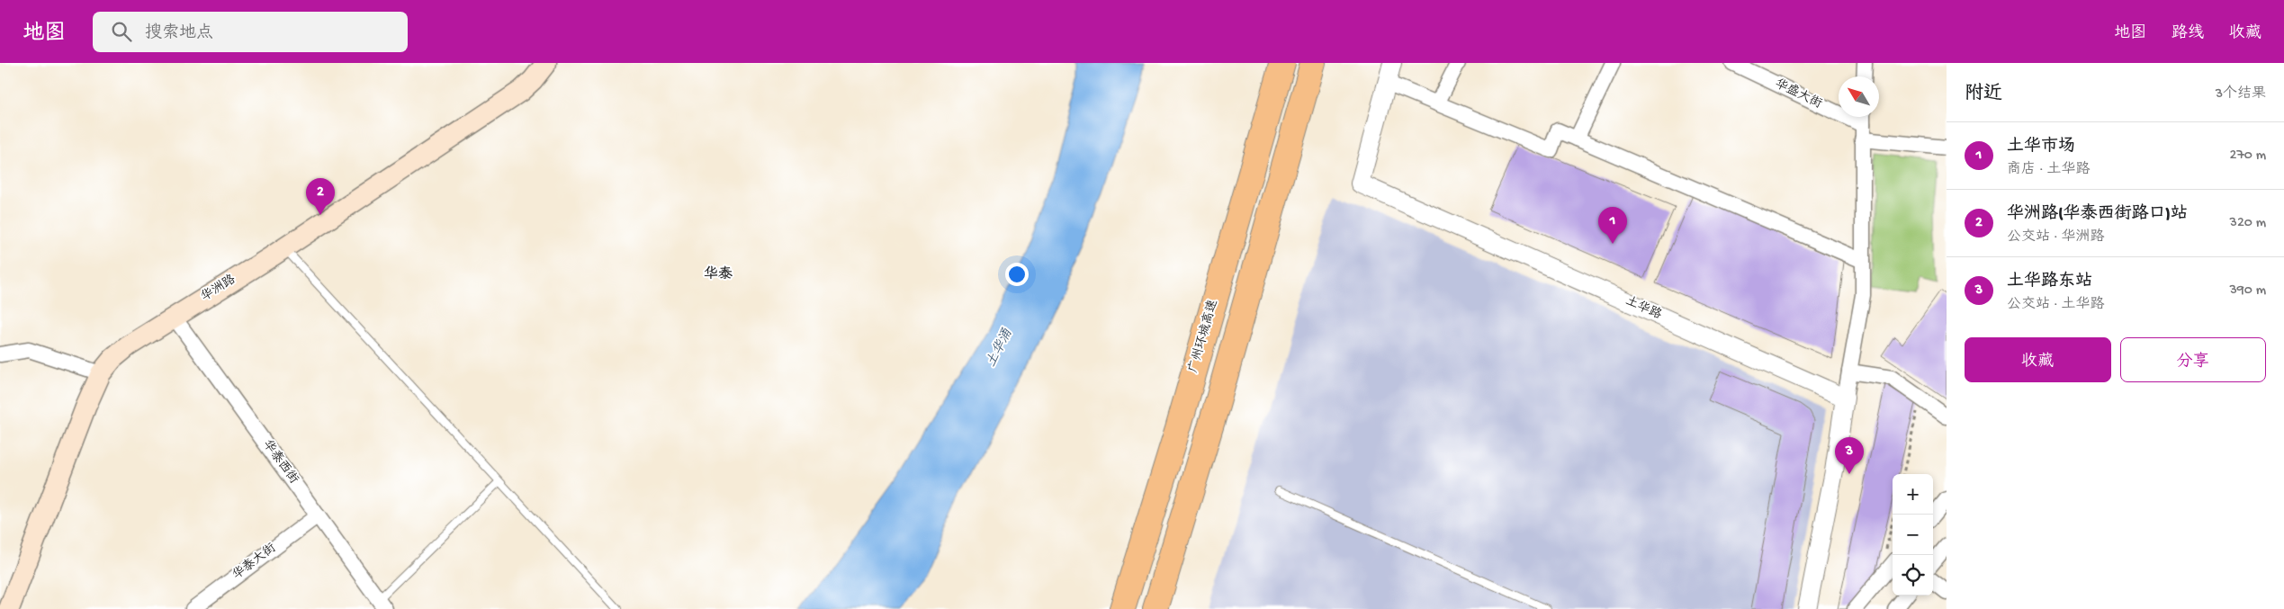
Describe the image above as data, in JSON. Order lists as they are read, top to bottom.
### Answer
{
  "streets": {
    "highway": ["广州环城高速"],
    "main road": ["华洲路"],
    "street": [
      "华盛大街",
      "土华路",
      "华泰西街",
      "华泰大街"
    ]
  },
  "crossings": [
    ["华洲路", "华泰西街"],
    ["华泰西街", "华泰大街"]
  ],
  "districts": ["华泰"],
  "water": ["土华涌"],
  "north": "top left",
  "page": {
    "header": "地图",
    "search": "搜索地点",
    "nav": ["地图", "路线", "收藏"],
    "heading": ["附近", "3个结果"],
    "list": [
      {
        "mark": "1",
        "name": "土华市场",
        "note": "商店 · 土华路",
        "value": "270 m"
      },
      {
        "mark": "2",
        "name": "华洲路(华泰西街路口)站",
        "note": "公交站 · 华洲路",
        "value": "320 m"
      },
      {
        "mark": "3",
        "name": "土华路东站",
        "note": "公交站 · 土华路",
        "value": "390 m"
      }
    ],
    "pins": ["2", "1", "3"],
    "buttons": ["收藏", "分享"],
    "map_buttons": ["+", "−"]
  }
}
